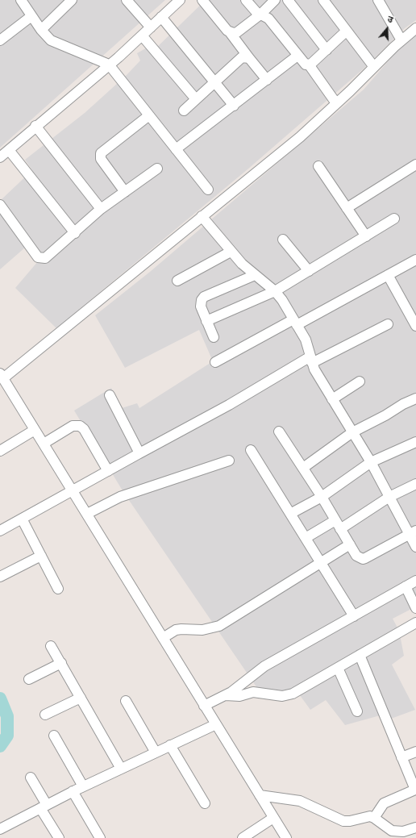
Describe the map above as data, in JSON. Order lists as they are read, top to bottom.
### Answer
{
  "north": "top"
}
